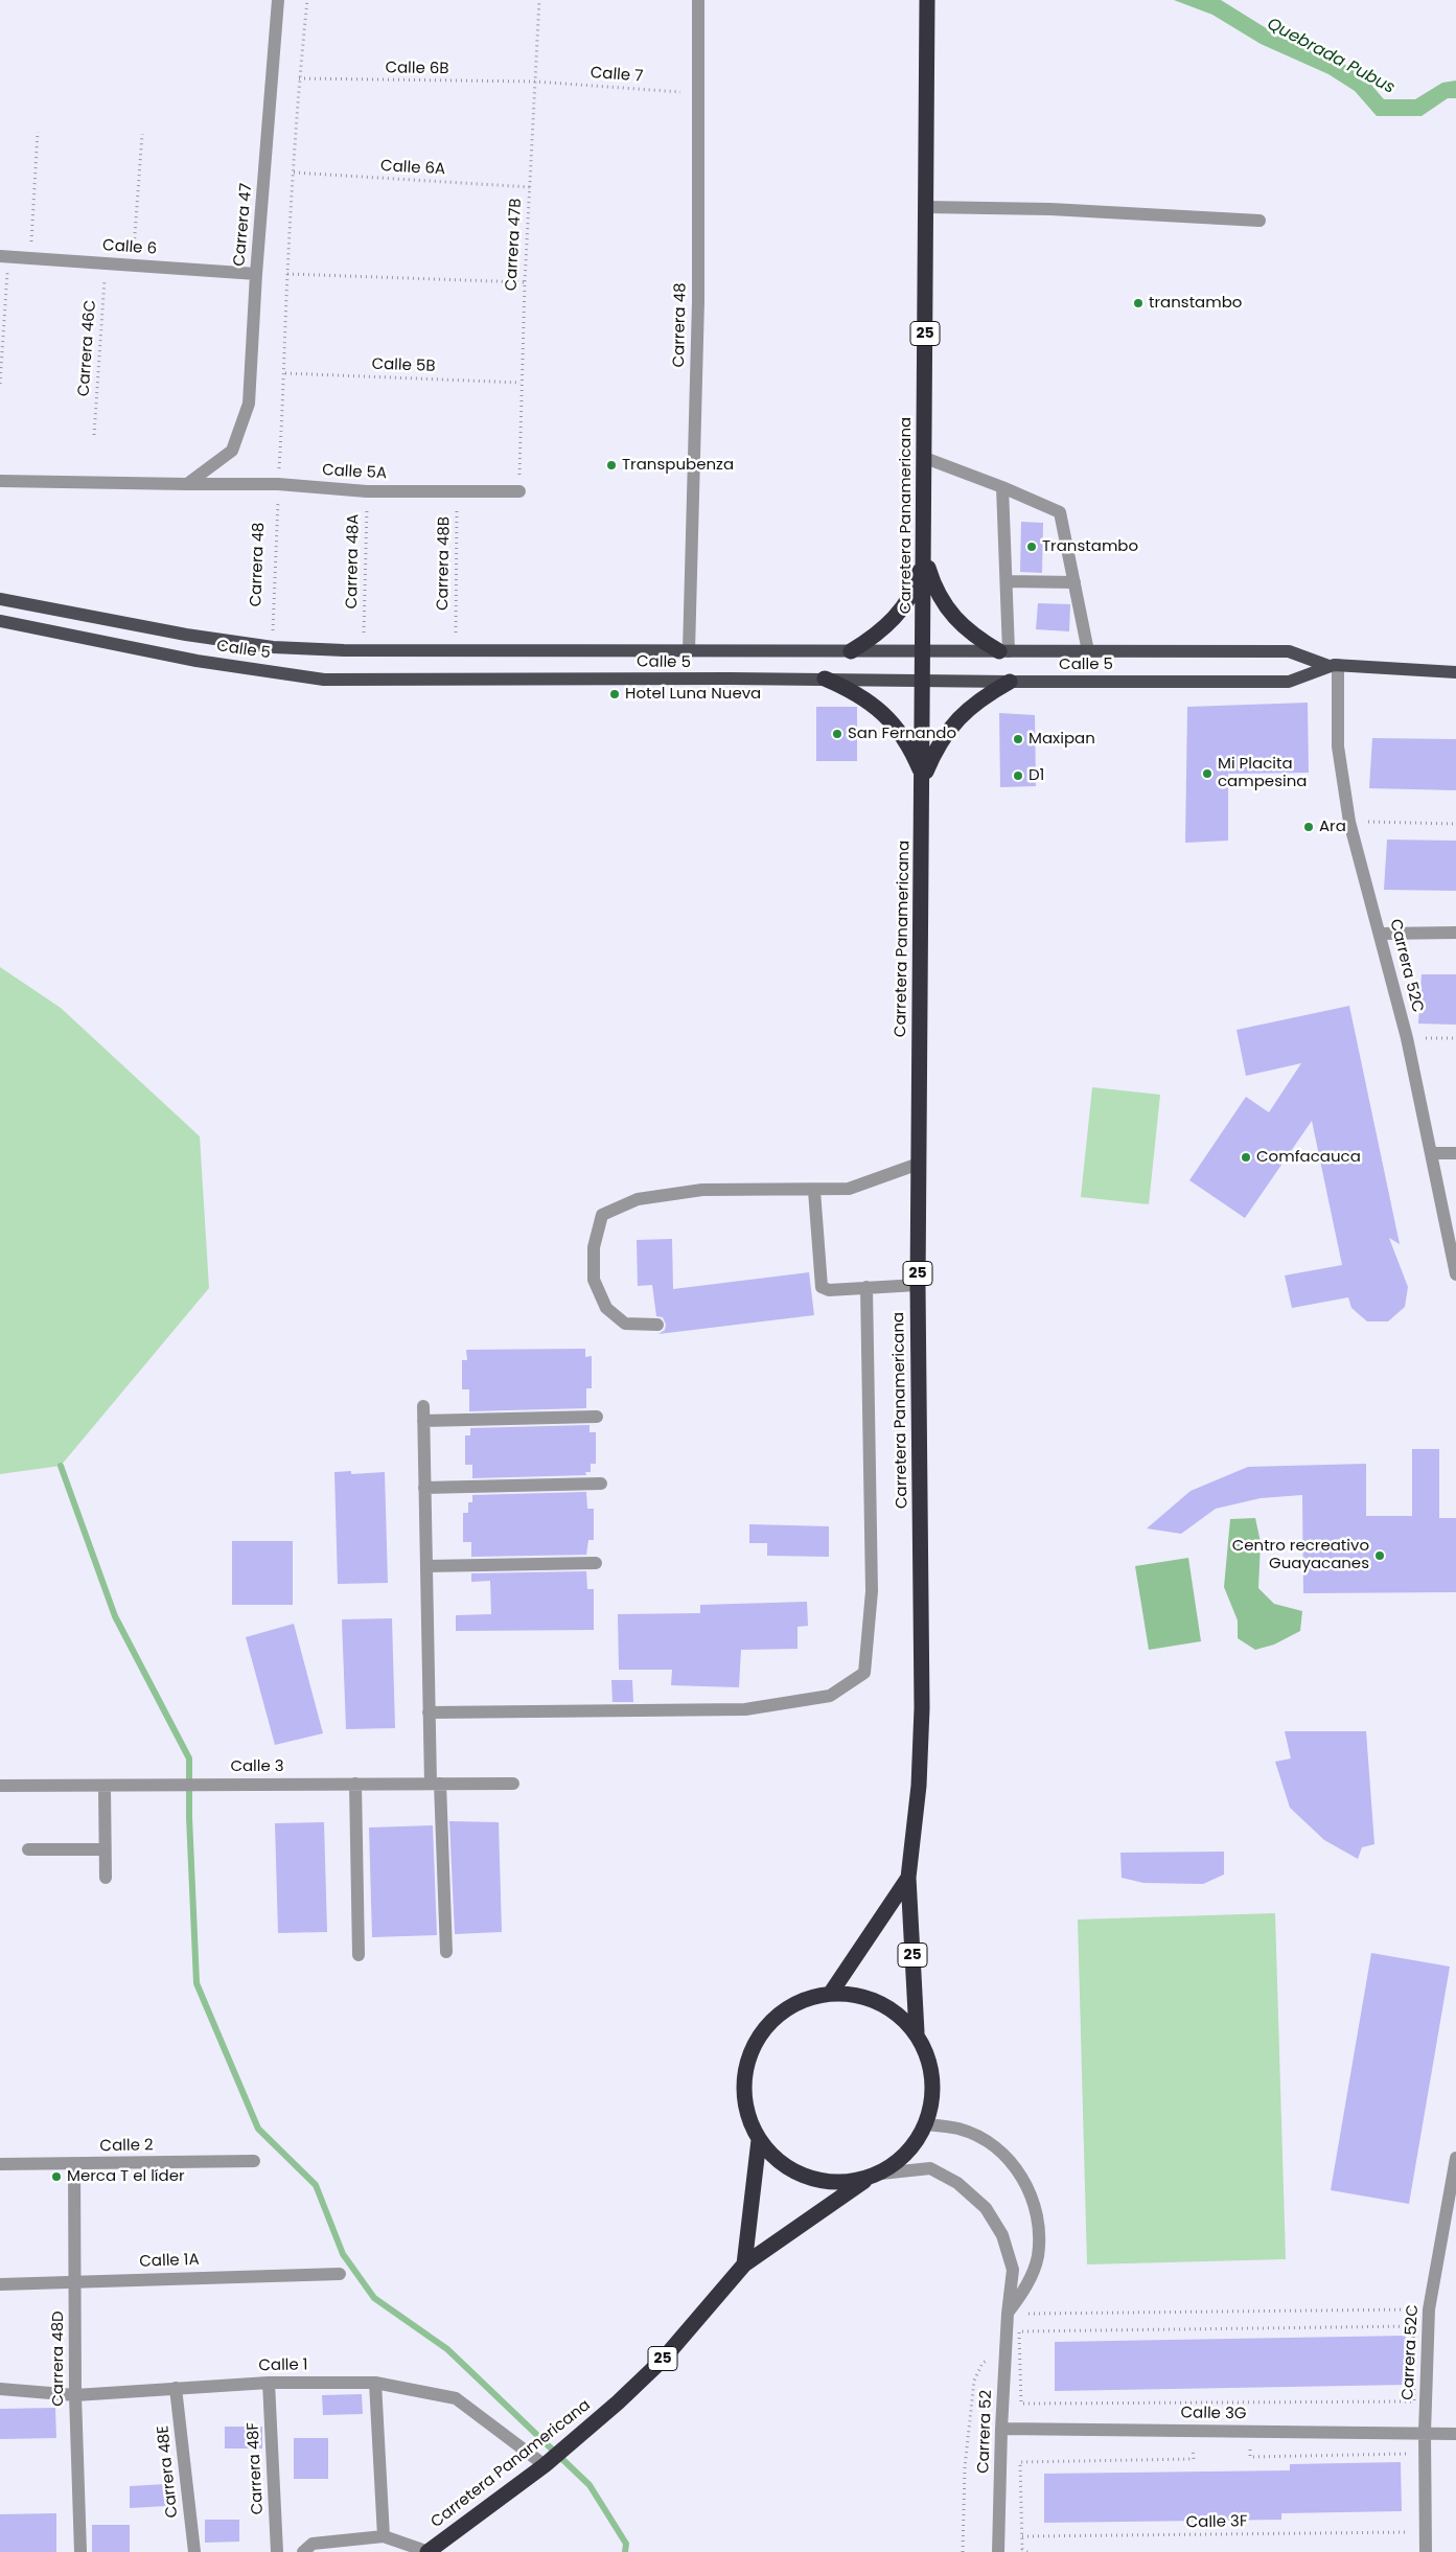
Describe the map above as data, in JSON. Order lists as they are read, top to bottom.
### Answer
{
  "streets": {
    "highway": ["25", "Carretera Panamericana"],
    "main road": ["Calle 5"],
    "street": [
      "Carrera 47",
      "Calle 6",
      "Carrera 48",
      "Calle 5A",
      "Carrera 52C",
      "Calle 3",
      "Calle 2",
      "Calle 1A",
      "Carrera 48D",
      "Calle 1",
      "Calle 3G",
      "Carrera 52",
      "Carrera 48F",
      "Carrera 48E"
    ],
    "path": [
      "Calle 6B",
      "Calle 7",
      "Calle 6A",
      "Carrera 47B",
      "Carrera 46C",
      "Calle 5B",
      "Carrera 48A",
      "Carrera 48B",
      "Calle 3F"
    ]
  },
  "crossings": [
    ["Calle 6B", "Calle 7"],
    ["Calle 6B", "Carrera 47B"],
    ["Calle 6B", "Carrera 48"],
    ["Calle 7", "Carrera 47B"],
    ["Calle 7", "Carrera 48"],
    ["Calle 6A", "Carrera 47B"],
    ["Calle 6A", "Carrera 48"],
    ["Carrera 47", "Calle 6"],
    ["Carrera 47", "Calle 5A"],
    ["Carrera 47B", "Calle 5B"],
    ["Carrera 47B", "Calle 5A"],
    ["Calle 6", "Carrera 46C"],
    ["Carrera 48", "Calle 5B"],
    ["Carrera 48", "Calle 5A"],
    ["Carrera 48", "Calle 5"],
    ["Calle 5A", "Carrera 48A"],
    ["Calle 5A", "Carrera 48B"],
    ["Carretera Panamericana", "Calle 5"],
    ["Carretera Panamericana", "Calle 1"],
    ["Carretera Panamericana", "Carrera 52"],
    ["Calle 5", "Carrera 52C"],
    ["Carrera 52C", "Calle 3G"],
    ["Calle 2", "Carrera 48D"],
    ["Calle 1A", "Carrera 48D"],
    ["Carrera 48D", "Calle 1"],
    ["Calle 1", "Carrera 48F"],
    ["Calle 1", "Carrera 48E"],
    ["Calle 3G", "Carrera 52"]
  ],
  "water": ["Quebrada Pubus"],
  "places": [
    "transtambo",
    "Transpubenza",
    "Transtambo",
    "Hotel Luna Nueva",
    "San Fernando",
    "Maxipan",
    "Mi Placita campesina",
    "D1",
    "Ara",
    "Comfacauca",
    "Centro recreativo Guayacanes",
    "Merca T el líder"
  ]
}
